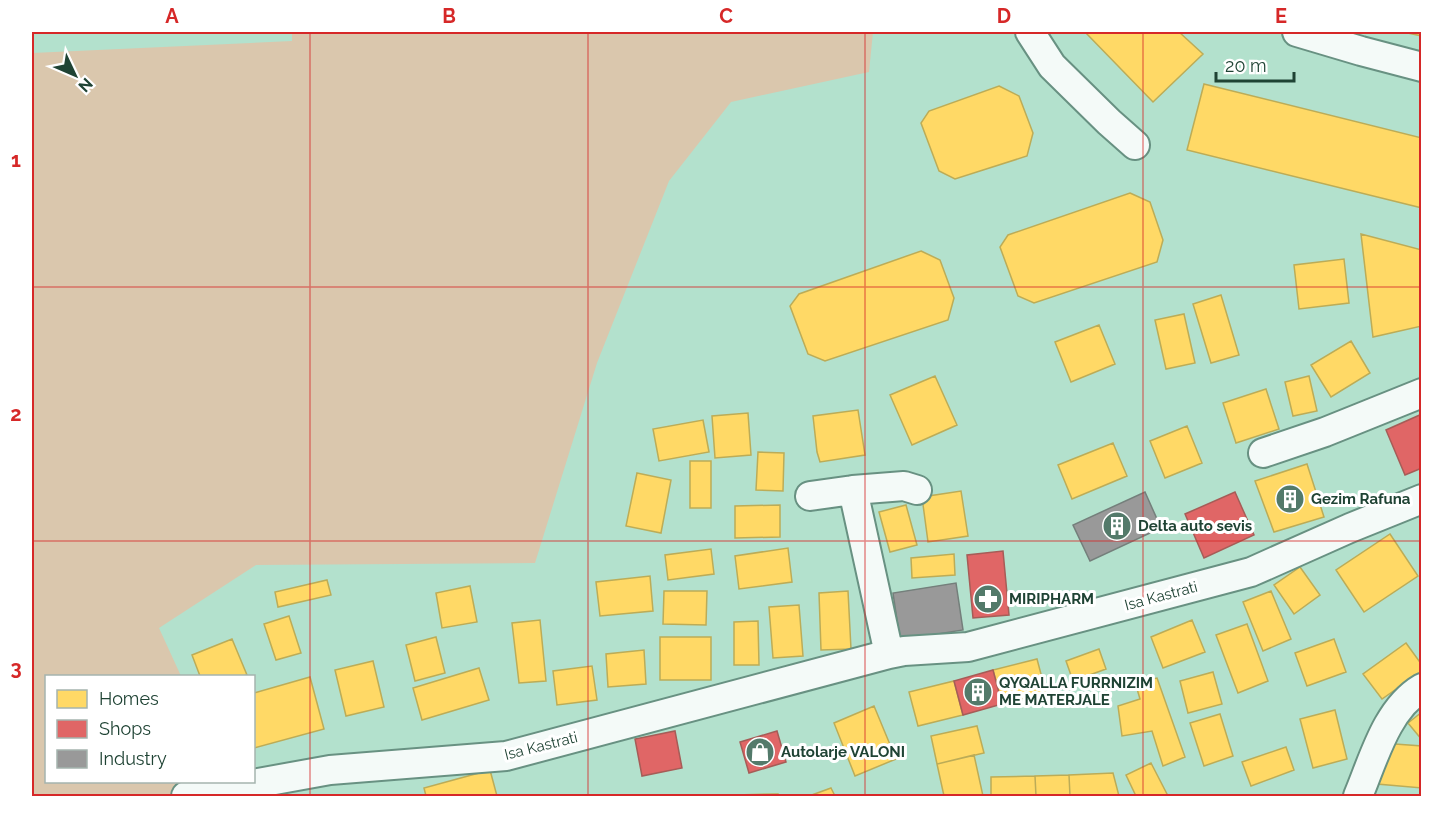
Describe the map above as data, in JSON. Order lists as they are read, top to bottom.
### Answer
{
  "streets": {
    "street": ["Isa Kastrati"]
  },
  "places": {
    "building": ["Gezim Rafuna", "Delta auto sevis", "QYQALLA FURRNIZIM ME MATERJALE"],
    "pharmacy": ["MIRIPHARM"],
    "shop": ["Autolarje VALONI"]
  },
  "legend": ["Homes", "Shops", "Industry"],
  "scale_bar": "20 m",
  "north": "bottom right",
  "grid": {
    "columns": [
      "A",
      "B",
      "C",
      "D",
      "E"
    ],
    "rows": ["1", "2", "3"]
  }
}
